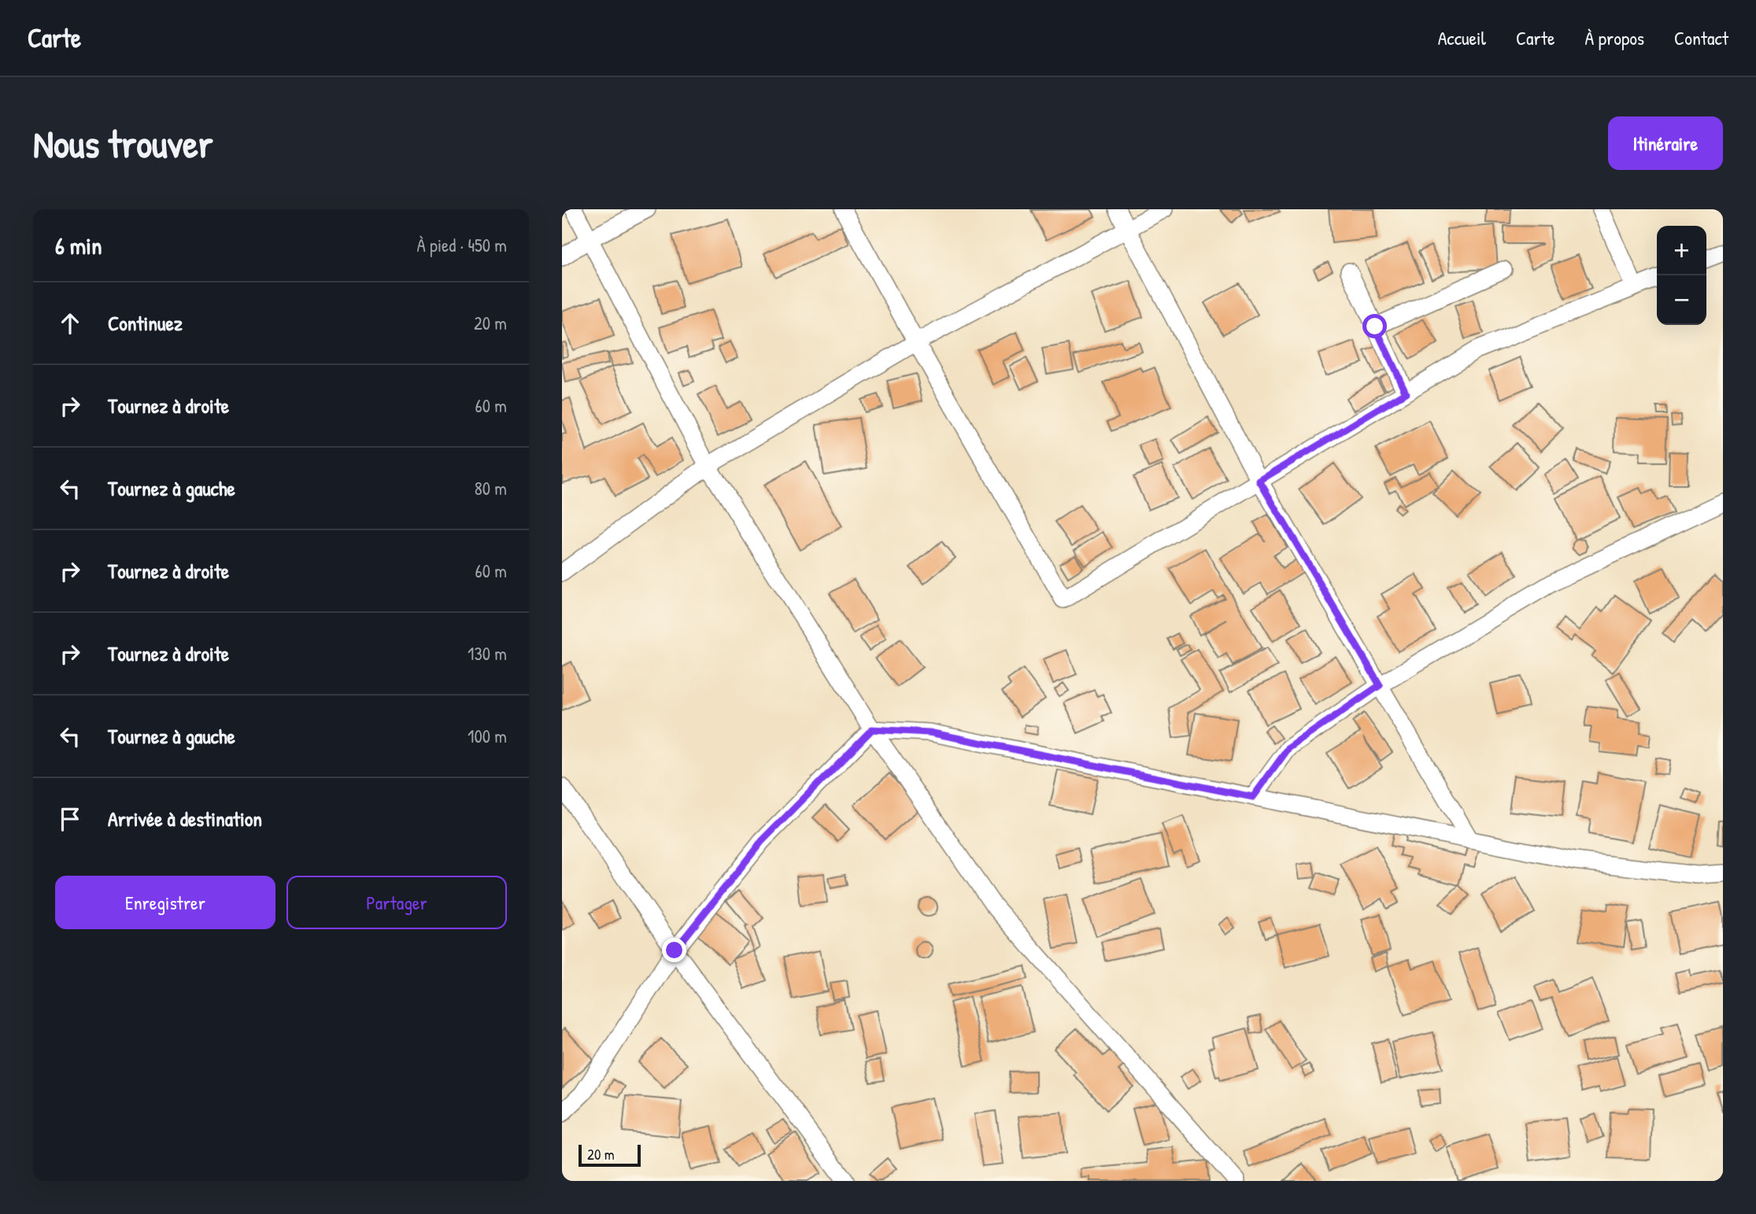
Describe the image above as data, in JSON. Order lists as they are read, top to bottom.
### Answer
{
  "scale_bar": "20 m",
  "page": {
    "header": "Carte",
    "nav": [
      "Accueil",
      "Carte",
      "À propos",
      "Contact"
    ],
    "buttons": [
      "Itinéraire",
      ["Enregistrer", "Partager"]
    ],
    "title": "Nous trouver",
    "heading": ["6 min", "À pied · 450 m"],
    "map_buttons": ["+", "−"],
    "list": [
      ["Continuez", "20 m"],
      ["Tournez à droite", "60 m"],
      ["Tournez à gauche", "80 m"],
      ["Tournez à droite", "60 m"],
      ["Tournez à droite", "130 m"],
      ["Tournez à gauche", "100 m"],
      "Arrivée à destination"
    ],
    "scale": "20 m"
  }
}
